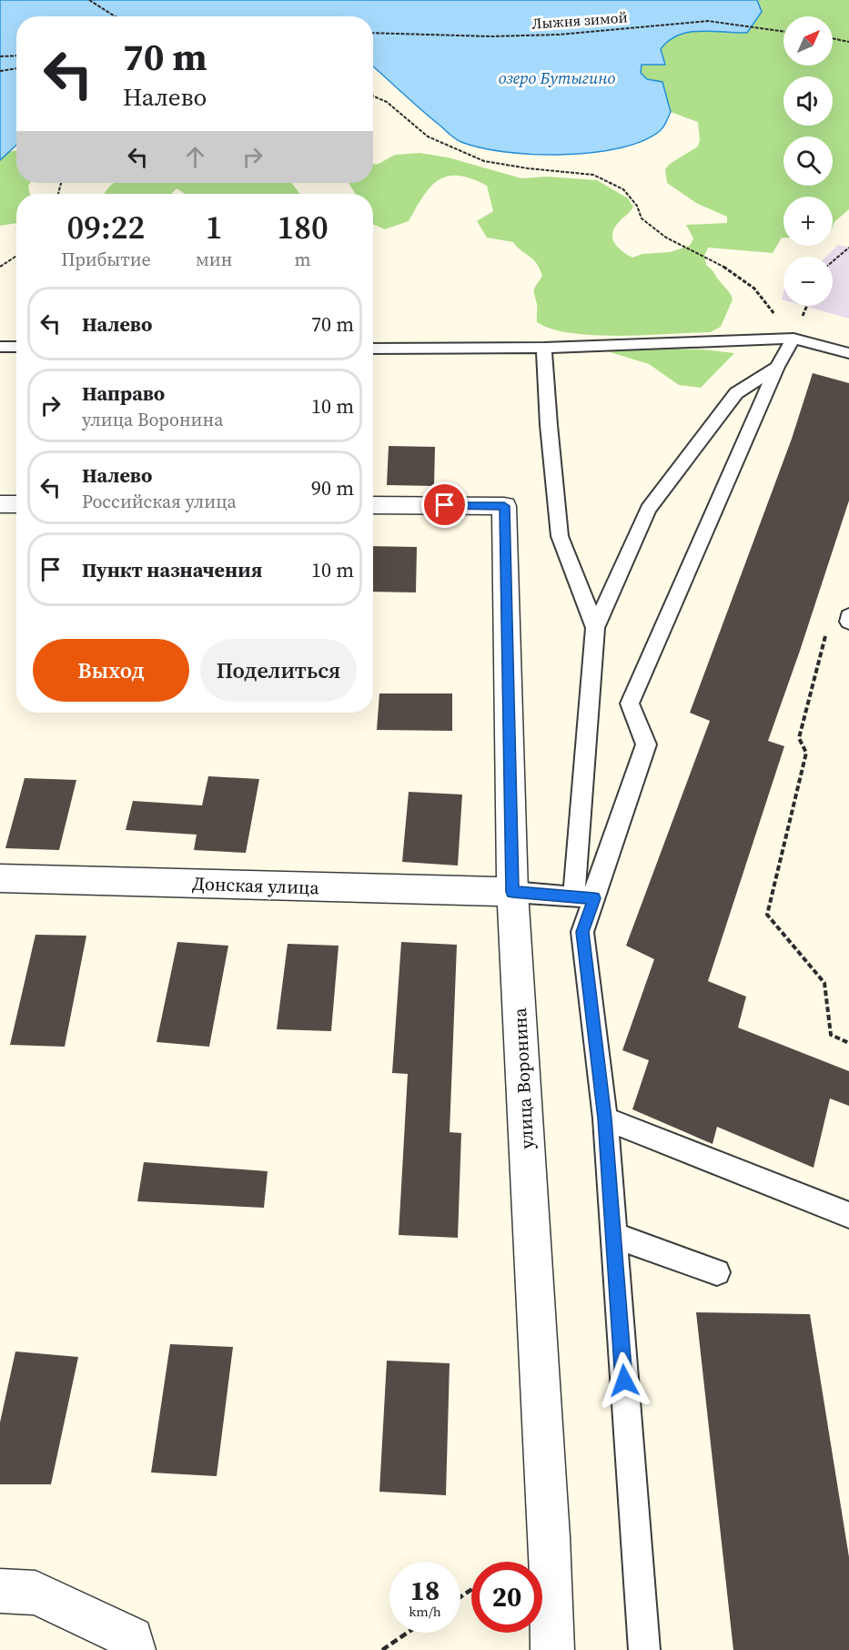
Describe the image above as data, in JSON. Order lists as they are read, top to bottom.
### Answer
{
  "streets": {
    "street": ["Донская улица", "улица Воронина"],
    "path": ["Лыжня зимой"]
  },
  "crossings": [
    ["Донская улица", "улица Воронина"]
  ],
  "water": ["озеро Бутыгино"],
  "north": "top right",
  "page": {
    "map_buttons": ["+", "−"],
    "turn": ["70 m", "Налево"],
    "eta": [
      "09:22",
      "Прибытие",
      "1",
      "мин",
      "180",
      "m"
    ],
    "list": [
      {
        "name": "Налево",
        "value": "70 m"
      },
      {
        "name": "Направо",
        "note": "улица Воронина",
        "value": "10 m"
      },
      {
        "name": "Налево",
        "note": "Российская улица",
        "value": "90 m"
      },
      {
        "name": "Пункт назначения",
        "value": "10 m"
      }
    ],
    "buttons": ["Выход", "Поделиться"],
    "speed": "18 km/h",
    "limit": "20"
  }
}
